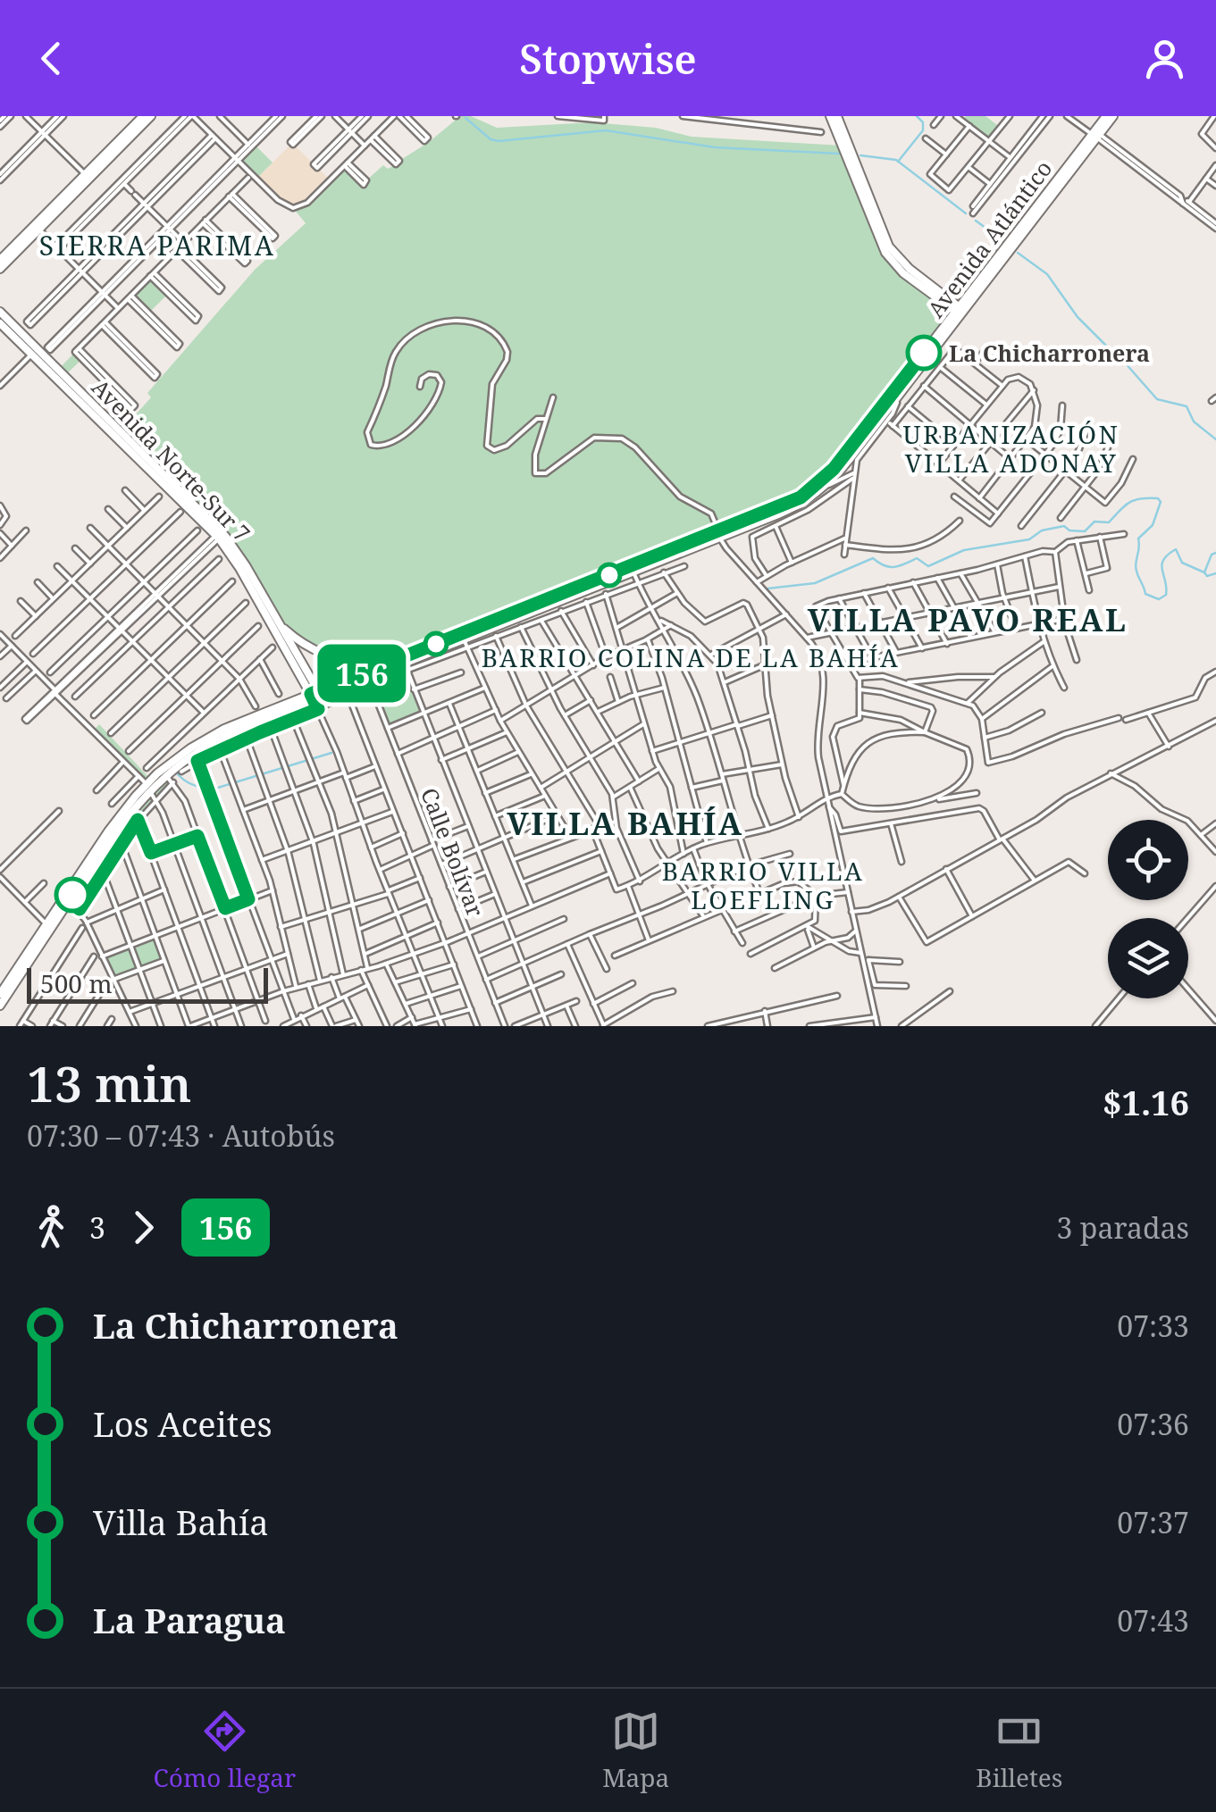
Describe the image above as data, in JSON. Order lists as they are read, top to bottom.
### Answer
{
  "streets": {
    "main road": ["Avenida Atlántico", "Avenida Norte-Sur 7"],
    "street": ["Calle Bolívar"]
  },
  "crossings": [
    ["Avenida Atlántico", "Avenida Norte-Sur 7"],
    ["Avenida Atlántico", "Calle Bolívar"]
  ],
  "districts": [
    "SIERRA PARIMA",
    "URBANIZACIÓN VILLA ADONAY",
    "VILLA PAVO REAL",
    "BARRIO COLINA DE LA BAHÍA",
    "VILLA BAHÍA",
    "BARRIO VILLA LOEFLING"
  ],
  "places": ["La Chicharronera"],
  "lines": ["bus line 156"],
  "scale_bar": "500 m",
  "page": {
    "header": "Stopwise",
    "on_map": "156",
    "scale": "500 m",
    "heading": ["13 min", "07:30 – 07:43 · Autobús", "$1.16"],
    "legs": ["3", "156", "3 paradas"],
    "list": [
      {
        "name": "La Chicharronera",
        "value": "07:33"
      },
      {
        "name": "Los Aceites",
        "value": "07:36"
      },
      {
        "name": "Villa Bahía",
        "value": "07:37"
      },
      {
        "name": "La Paragua",
        "value": "07:43"
      }
    ],
    "tabs": ["Cómo llegar", "Mapa", "Billetes"]
  }
}
